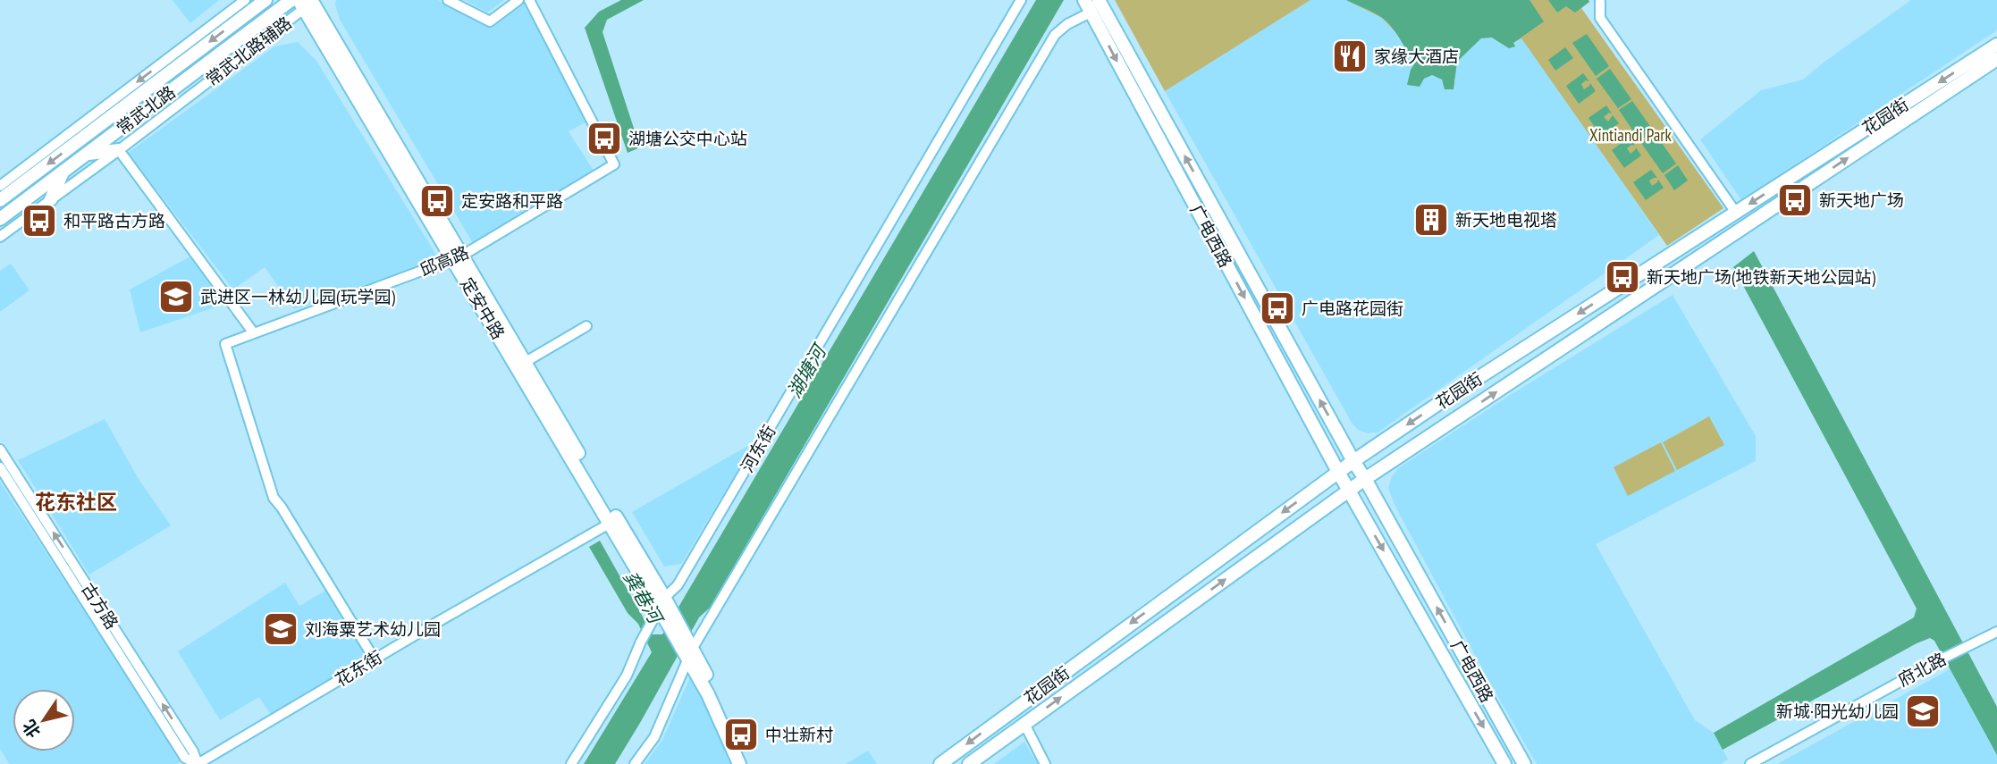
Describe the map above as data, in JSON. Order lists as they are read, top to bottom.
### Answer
{
  "streets": {
    "main road": [
      "常武北路",
      "花园街",
      "广电西路",
      "定安中路"
    ],
    "street": [
      "常武北路辅路",
      "邱高路",
      "河东街",
      "古方路",
      "花东街",
      "府北路"
    ]
  },
  "crossings": [
    ["常武北路辅路", "定安中路"],
    ["花园街", "广电西路"],
    ["邱高路", "定安中路"],
    ["邱高路", "花东街"],
    ["定安中路", "河东街"],
    ["定安中路", "花东街"],
    ["古方路", "花东街"]
  ],
  "districts": ["花东社区"],
  "water": ["湖塘河", "龚巷河"],
  "parks": ["Xintiandi Park"],
  "places": {
    "restaurant": ["家缘大酒店"],
    "bus stop": [
      "湖塘公交中心站",
      "新天地广场",
      "定安路和平路",
      "和平路古方路",
      "新天地广场(地铁新天地公园站)",
      "广电路花园街",
      "中壮新村"
    ],
    "building": ["新天地电视塔"],
    "school or university": ["武进区一林幼儿园(玩学园)", "刘海粟艺术幼儿园", "新城·阳光幼儿园"]
  },
  "north": "bottom left"
}
